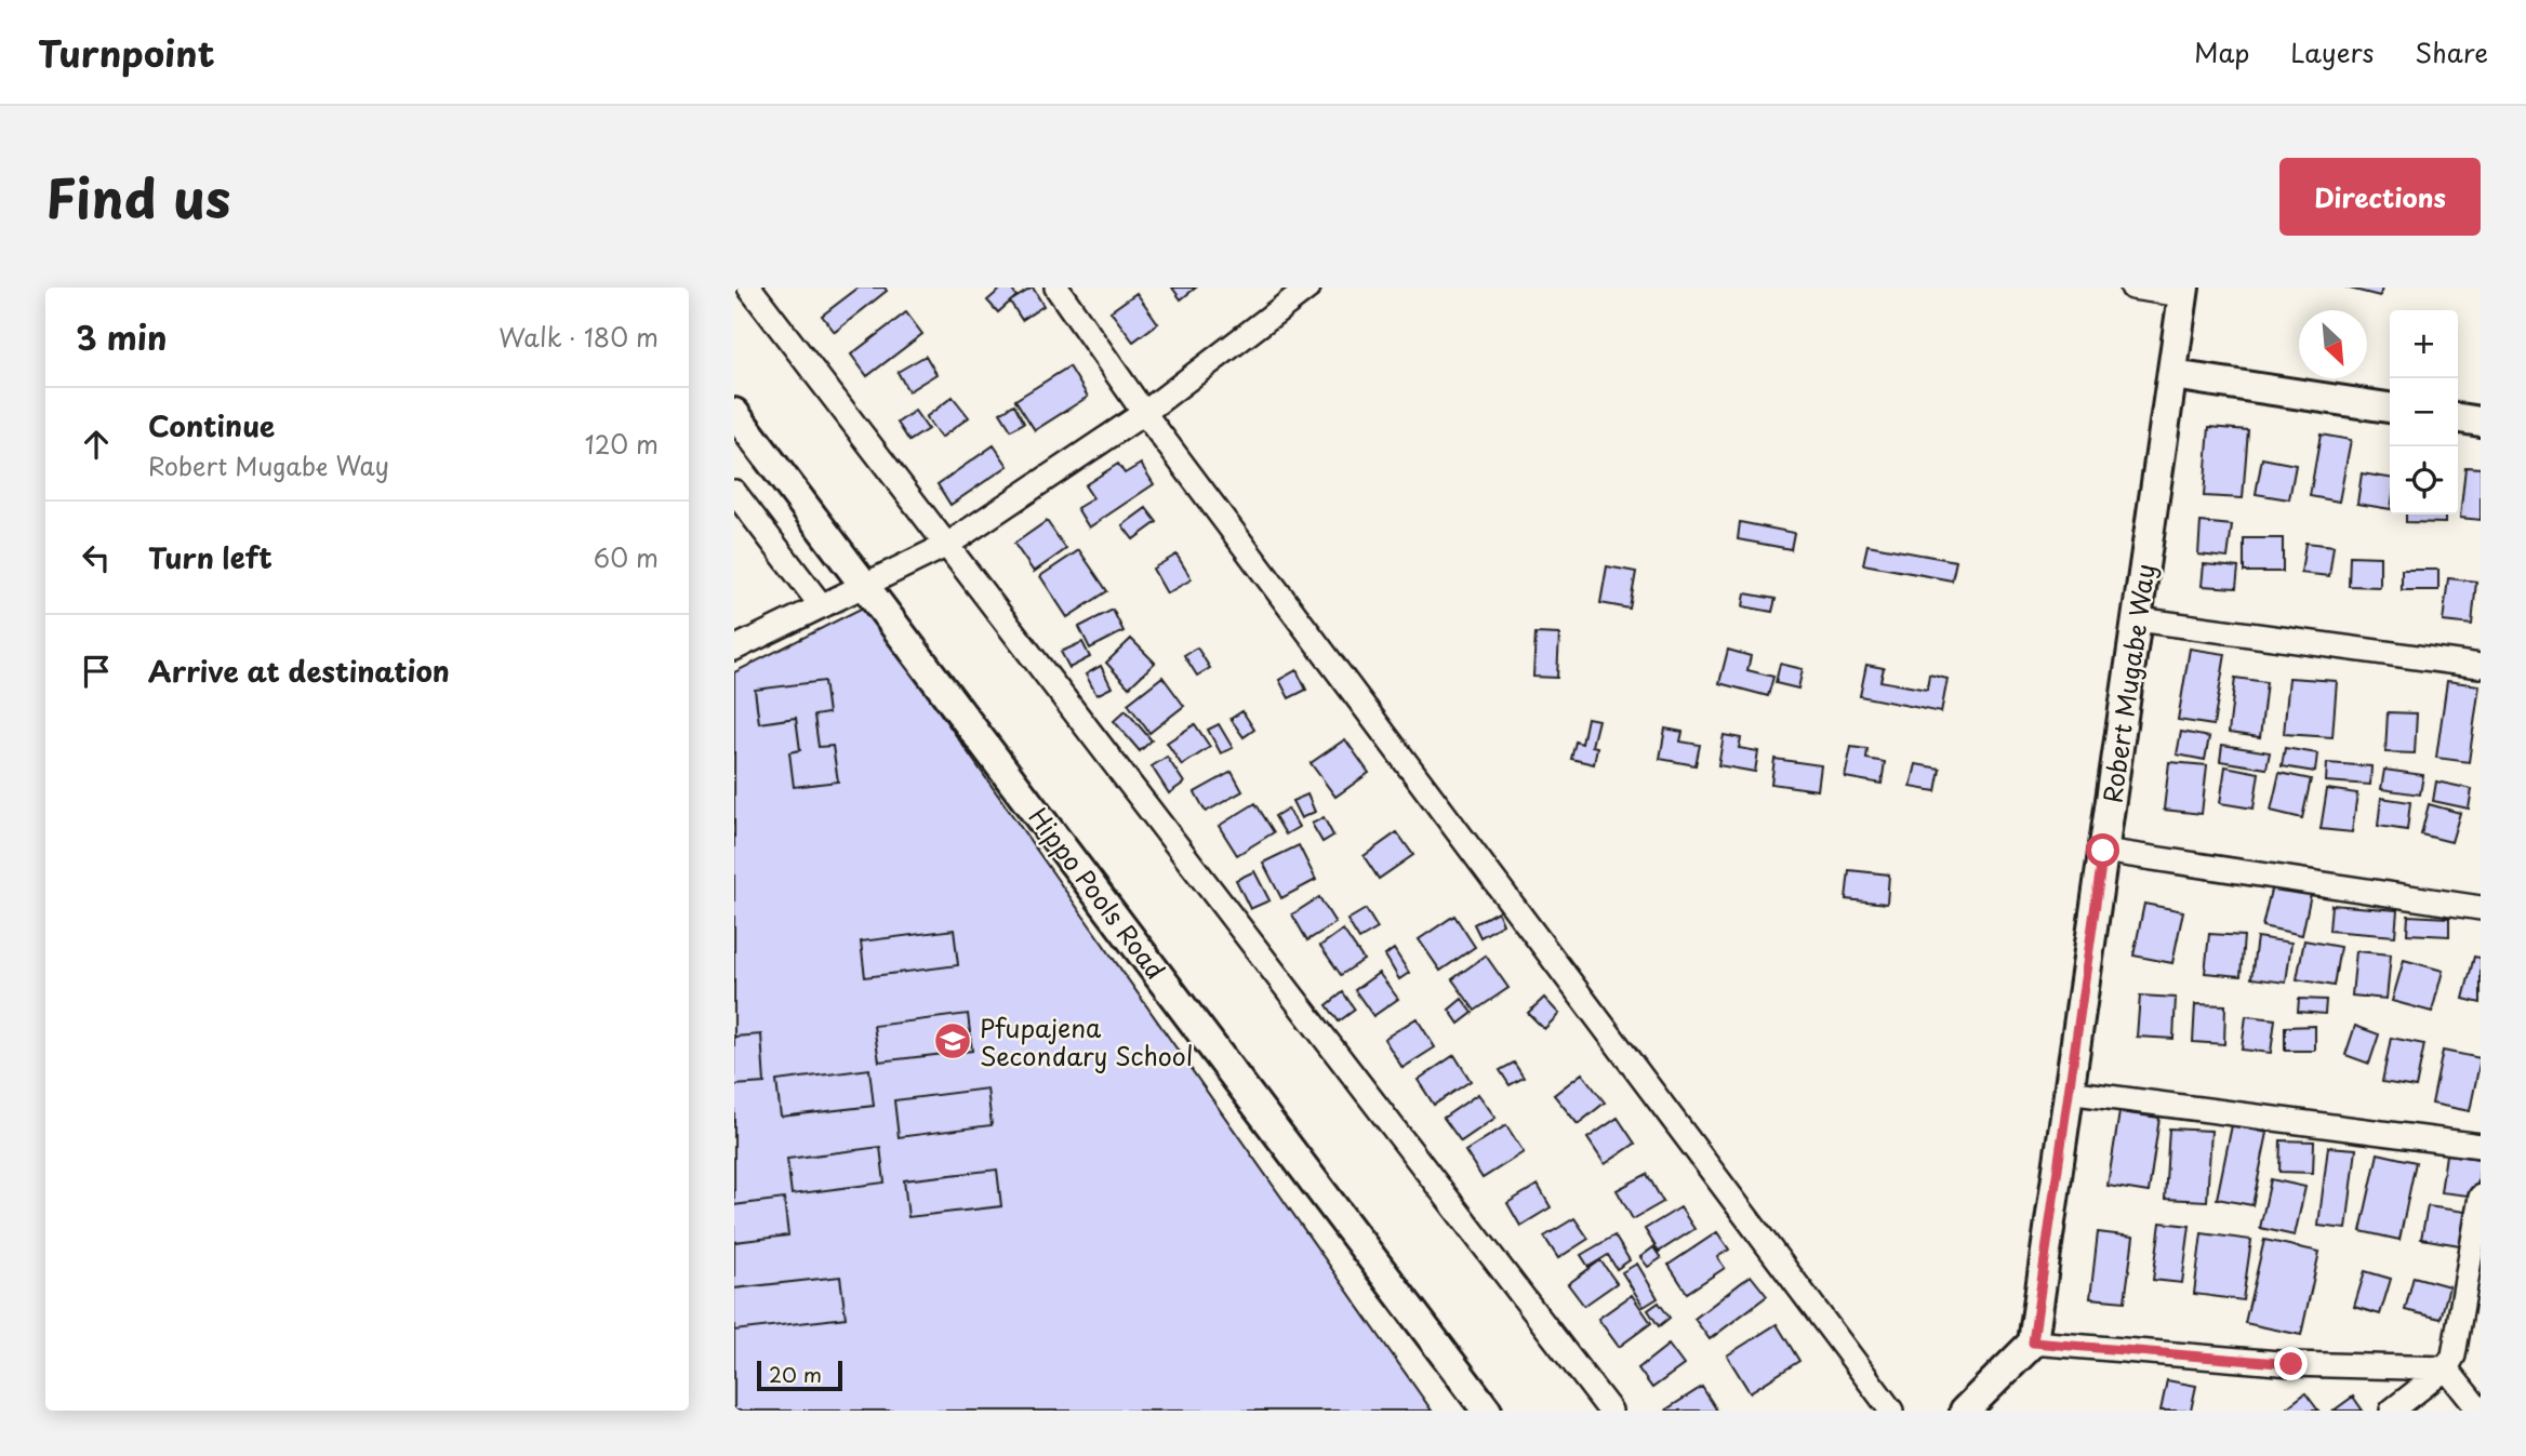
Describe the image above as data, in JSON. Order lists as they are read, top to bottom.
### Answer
{
  "streets": {
    "street": ["Robert Mugabe Way", "Hippo Pools Road"]
  },
  "places": {
    "school or university": ["Pfupajena Secondary School"]
  },
  "scale_bar": "20 m",
  "north": "bottom right",
  "page": {
    "header": "Turnpoint",
    "nav": ["Map", "Layers", "Share"],
    "title": "Find us",
    "buttons": "Directions",
    "heading": ["3 min", "Walk · 180 m"],
    "map_buttons": ["+", "−"],
    "list": [
      ["Continue", "Robert Mugabe Way", "120 m"],
      ["Turn left", "60 m"],
      "Arrive at destination"
    ],
    "scale": "20 m"
  }
}
